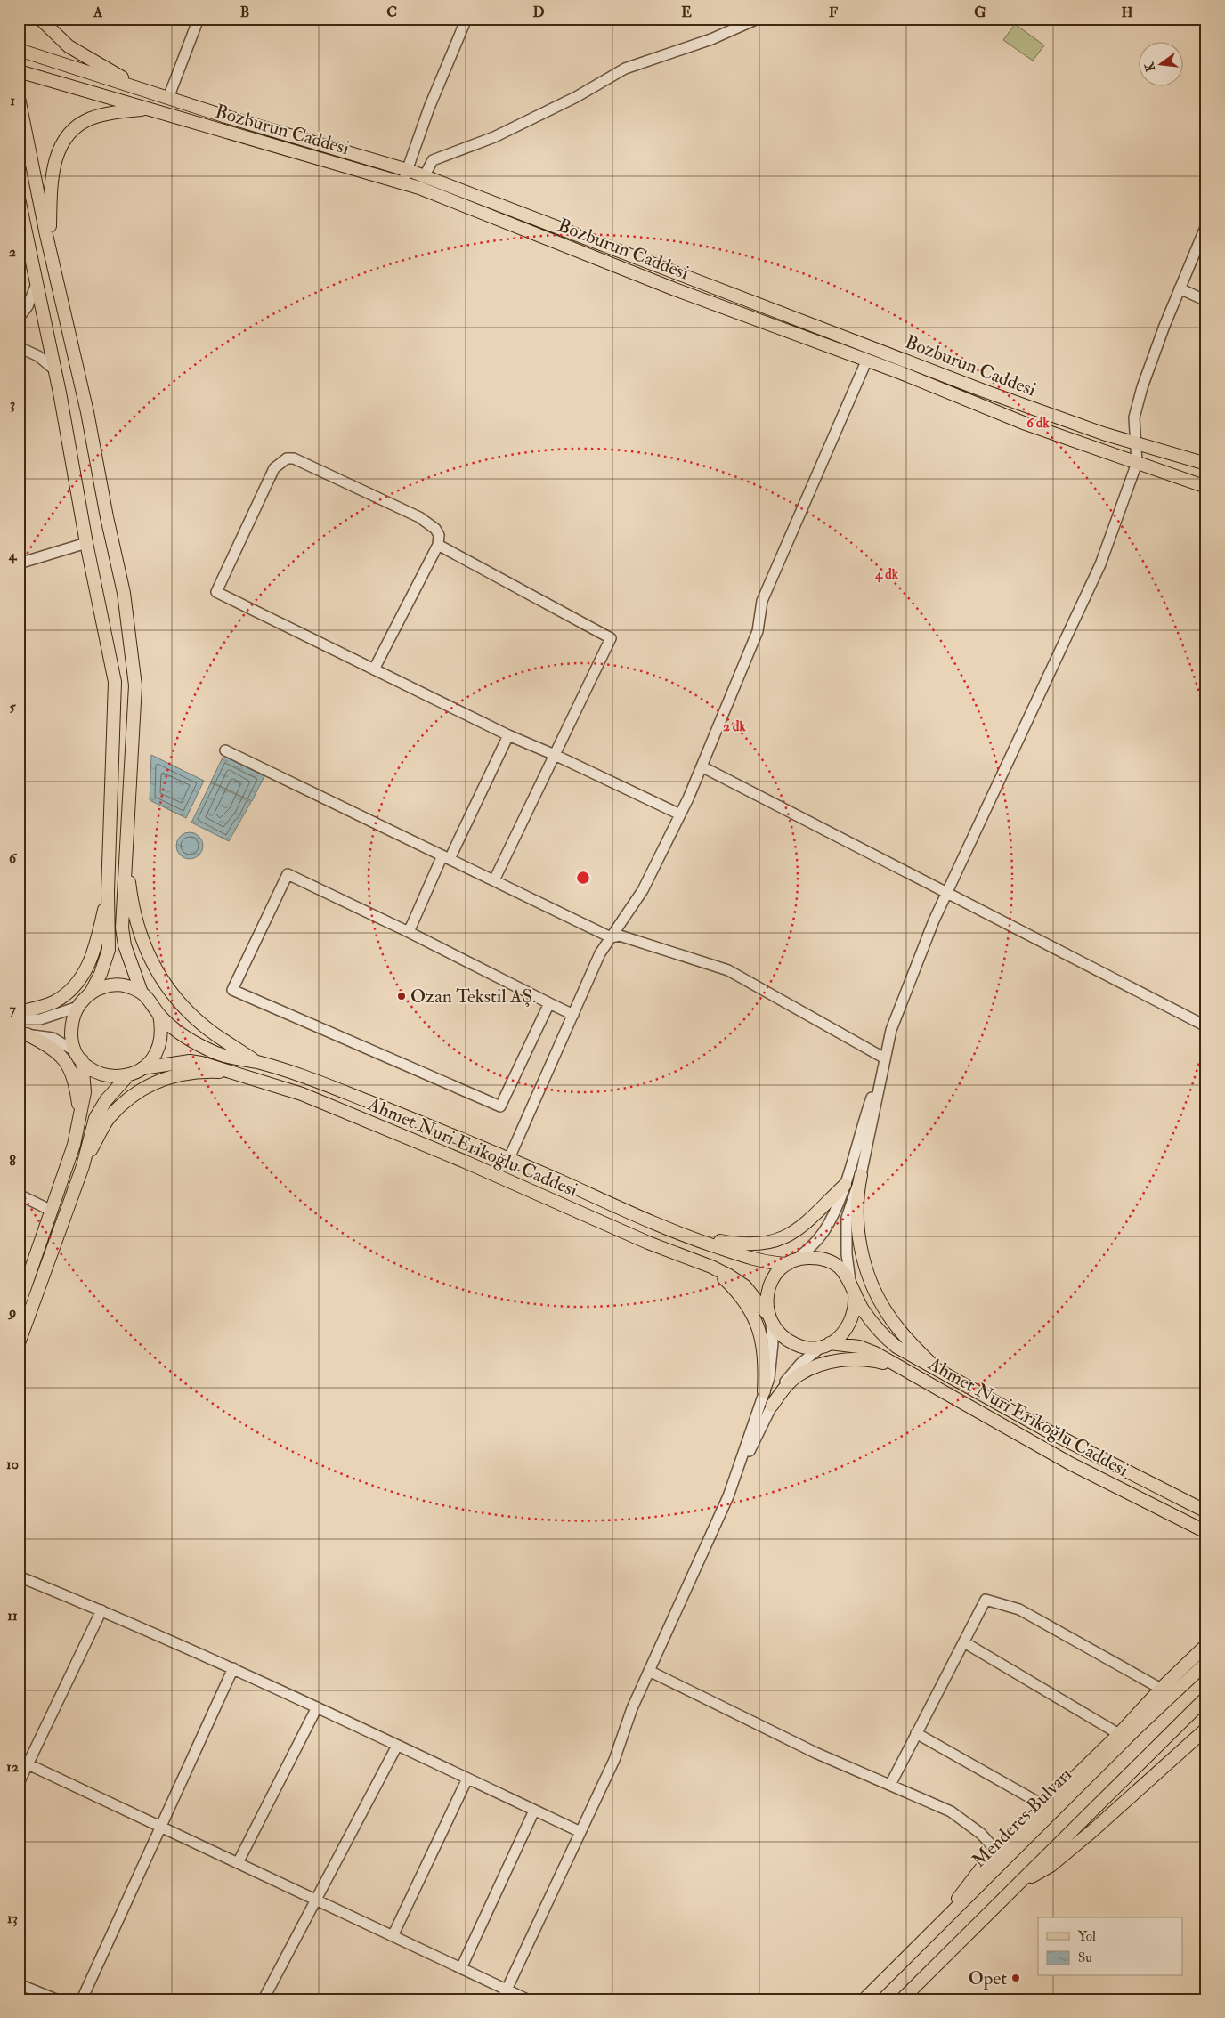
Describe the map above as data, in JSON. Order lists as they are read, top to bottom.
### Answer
{
  "streets": {
    "main road": ["Bozburun Caddesi", "Ahmet Nuri Erikoğlu Caddesi", "Menderes Bulvarı"]
  },
  "places": ["Ozan Tekstil AŞ.", "Opet"],
  "legend": ["Yol", "Su"],
  "north": "left",
  "grid": {
    "columns": [
      "A",
      "B",
      "C",
      "D",
      "E",
      "F",
      "G",
      "H"
    ],
    "rows": [
      "1",
      "2",
      "3",
      "4",
      "5",
      "6",
      "7",
      "8",
      "9",
      "10",
      "11",
      "12",
      "13"
    ]
  },
  "rings": ["6 dk", "4 dk", "2 dk"]
}
